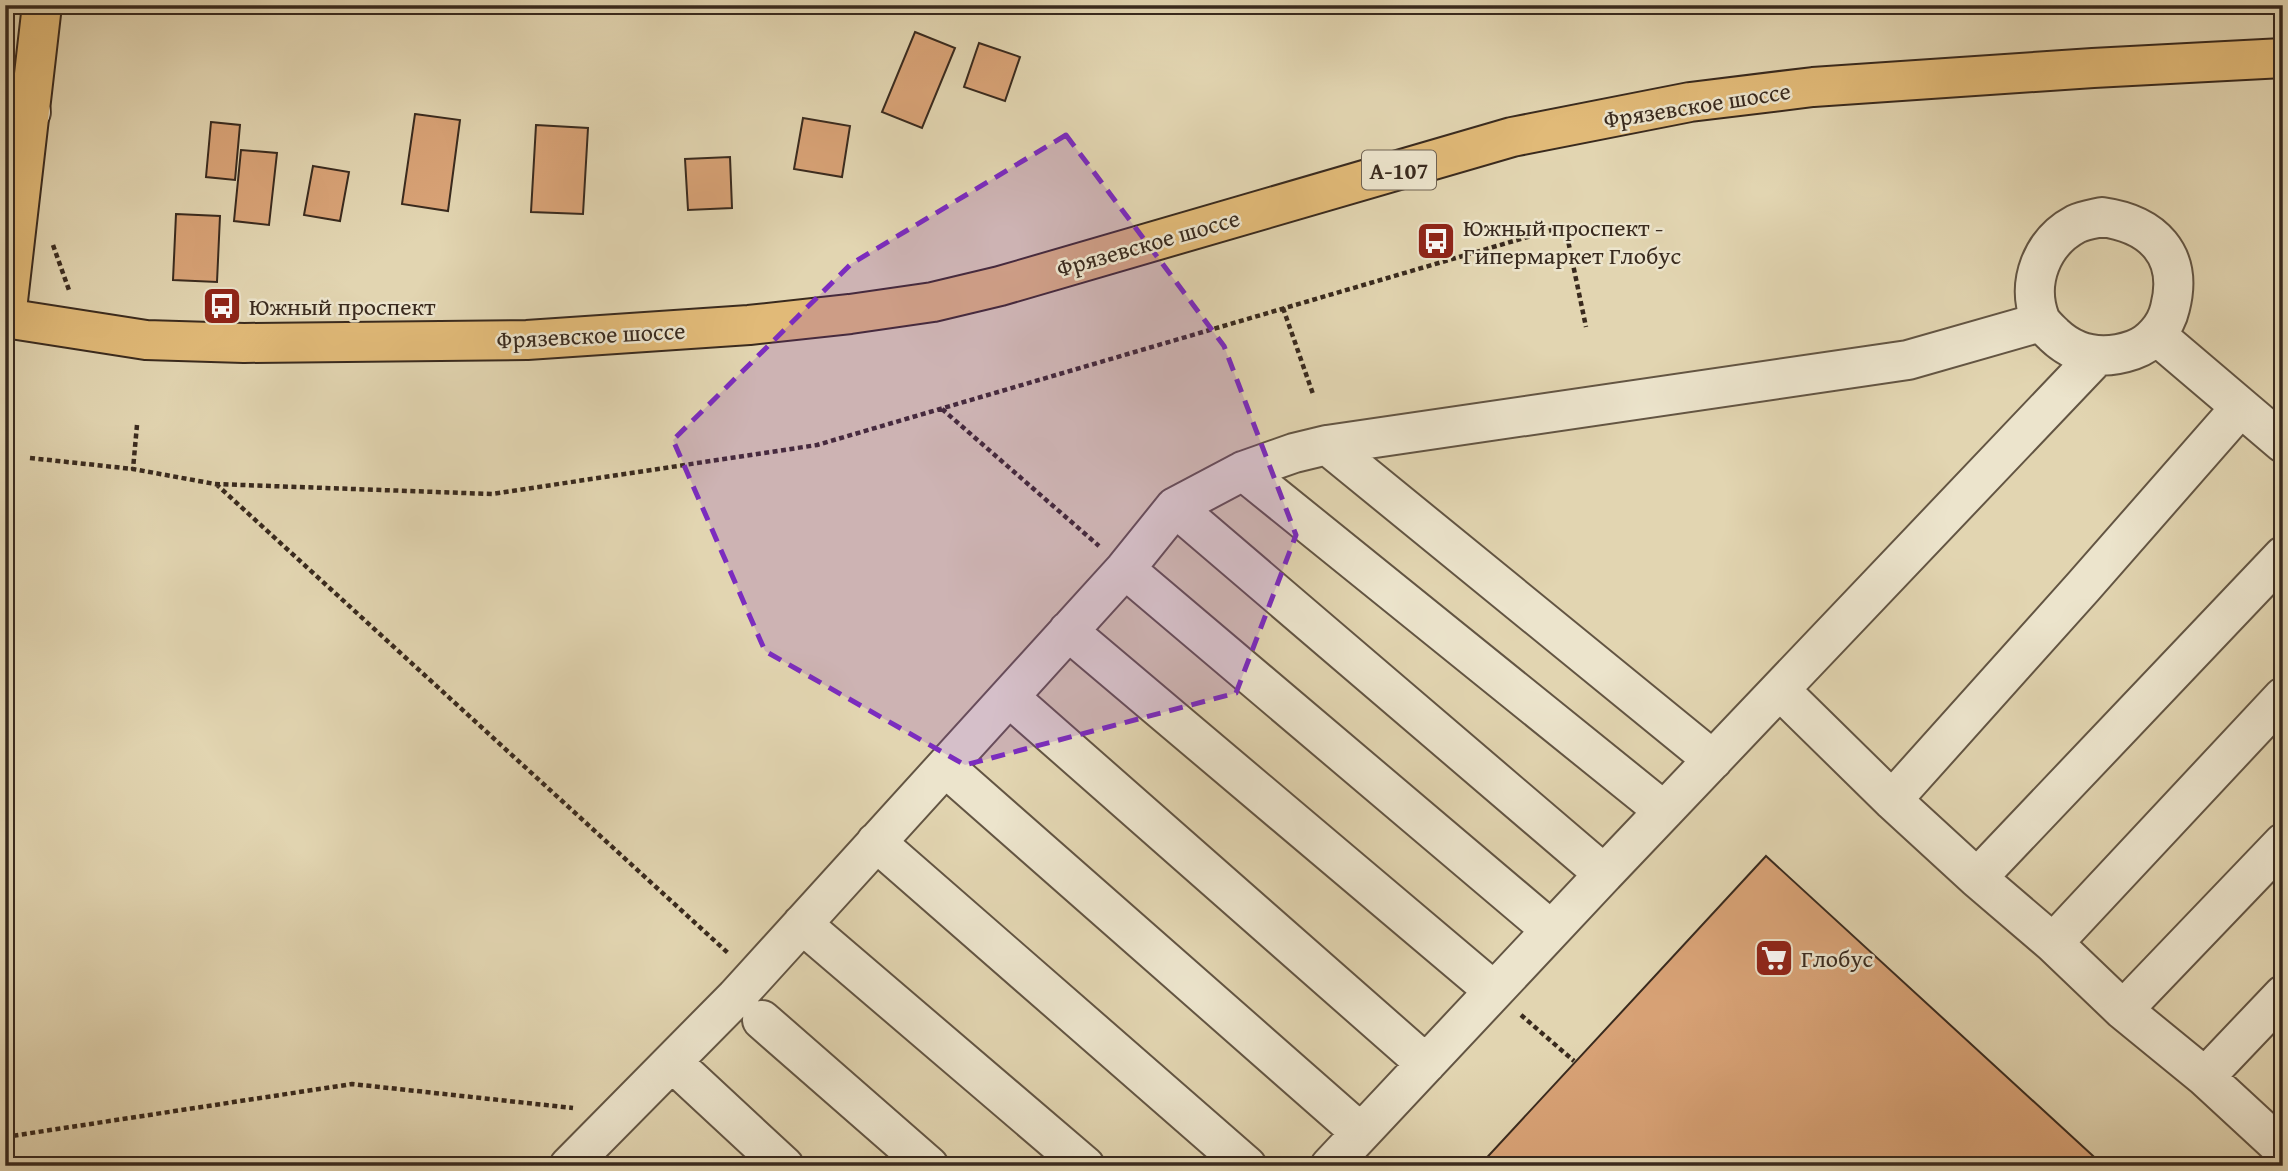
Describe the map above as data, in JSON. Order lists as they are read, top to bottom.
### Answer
{
  "streets": {
    "main road": ["Фрязевское шоссе", "А-107"]
  },
  "places": {
    "bus stop": ["Южный проспект - Гипермаркет Глобус", "Южный проспект"],
    "supermarket": ["Глобус"]
  }
}
